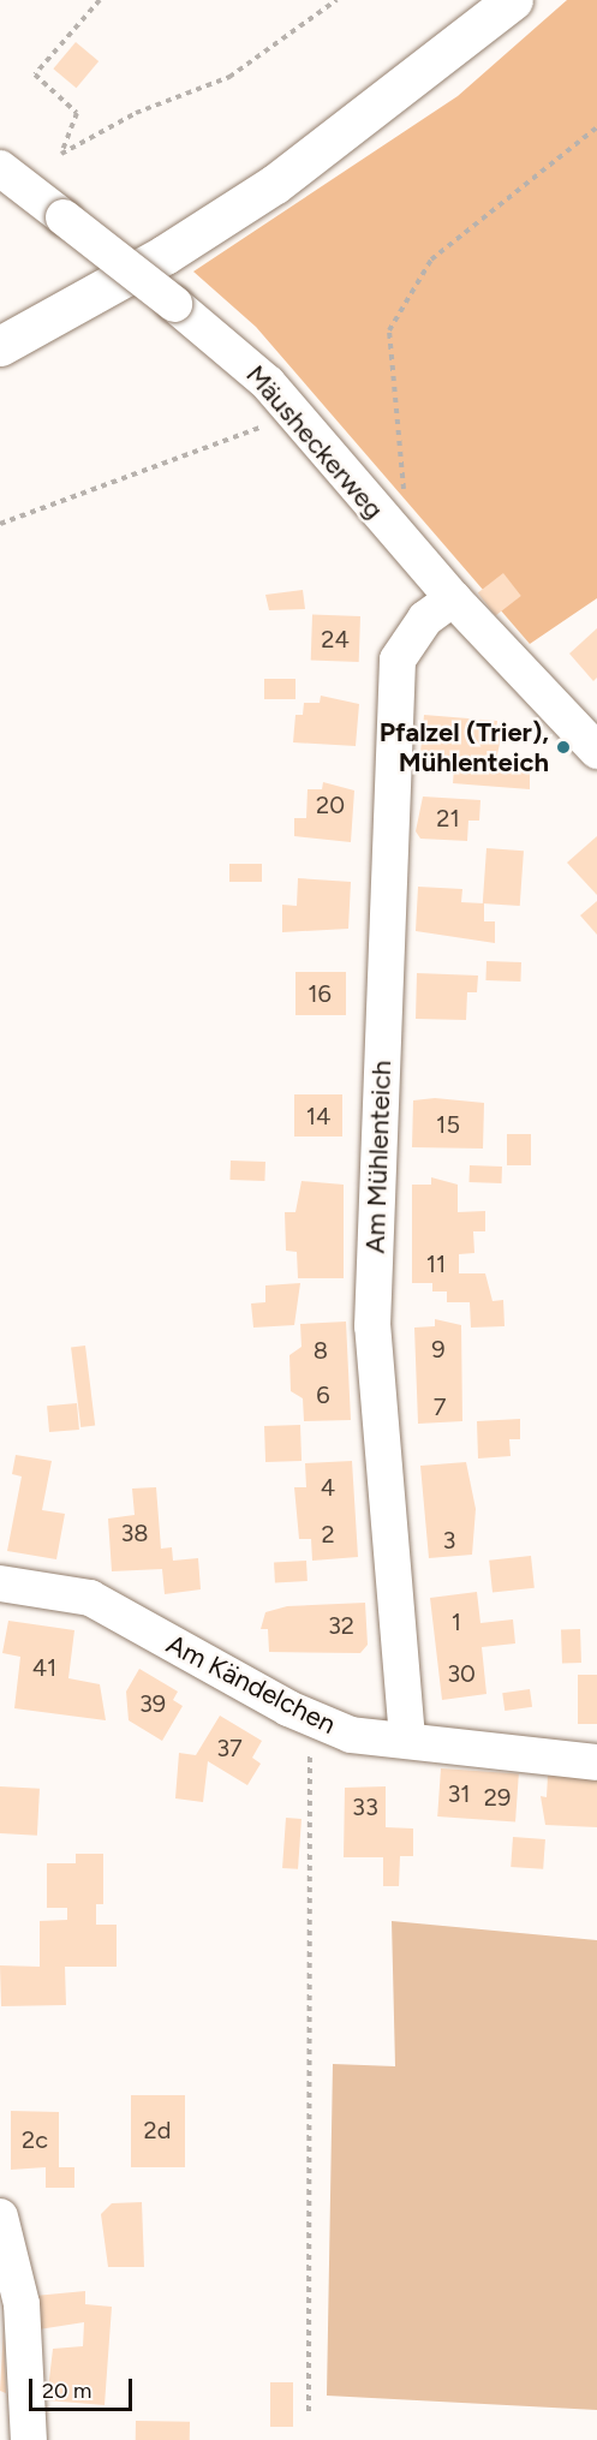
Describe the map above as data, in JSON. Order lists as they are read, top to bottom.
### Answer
{
  "streets": {
    "street": ["Mäusheckerweg", "Am Mühlenteich", "Am Kändelchen"]
  },
  "crossings": [
    ["Mäusheckerweg", "Am Mühlenteich"],
    ["Am Mühlenteich", "Am Kändelchen"]
  ],
  "places": ["Pfalzel (Trier), Mühlenteich"],
  "house_numbers": [
    "24",
    "20",
    "21",
    "16",
    "14",
    "15",
    "11",
    "9",
    "8",
    "6",
    "7",
    "4",
    "38",
    "2",
    "3",
    "1",
    "32",
    "41",
    "30",
    "39",
    "37",
    "31",
    "29",
    "33",
    "2d",
    "2c"
  ],
  "scale_bar": "20 m"
}
